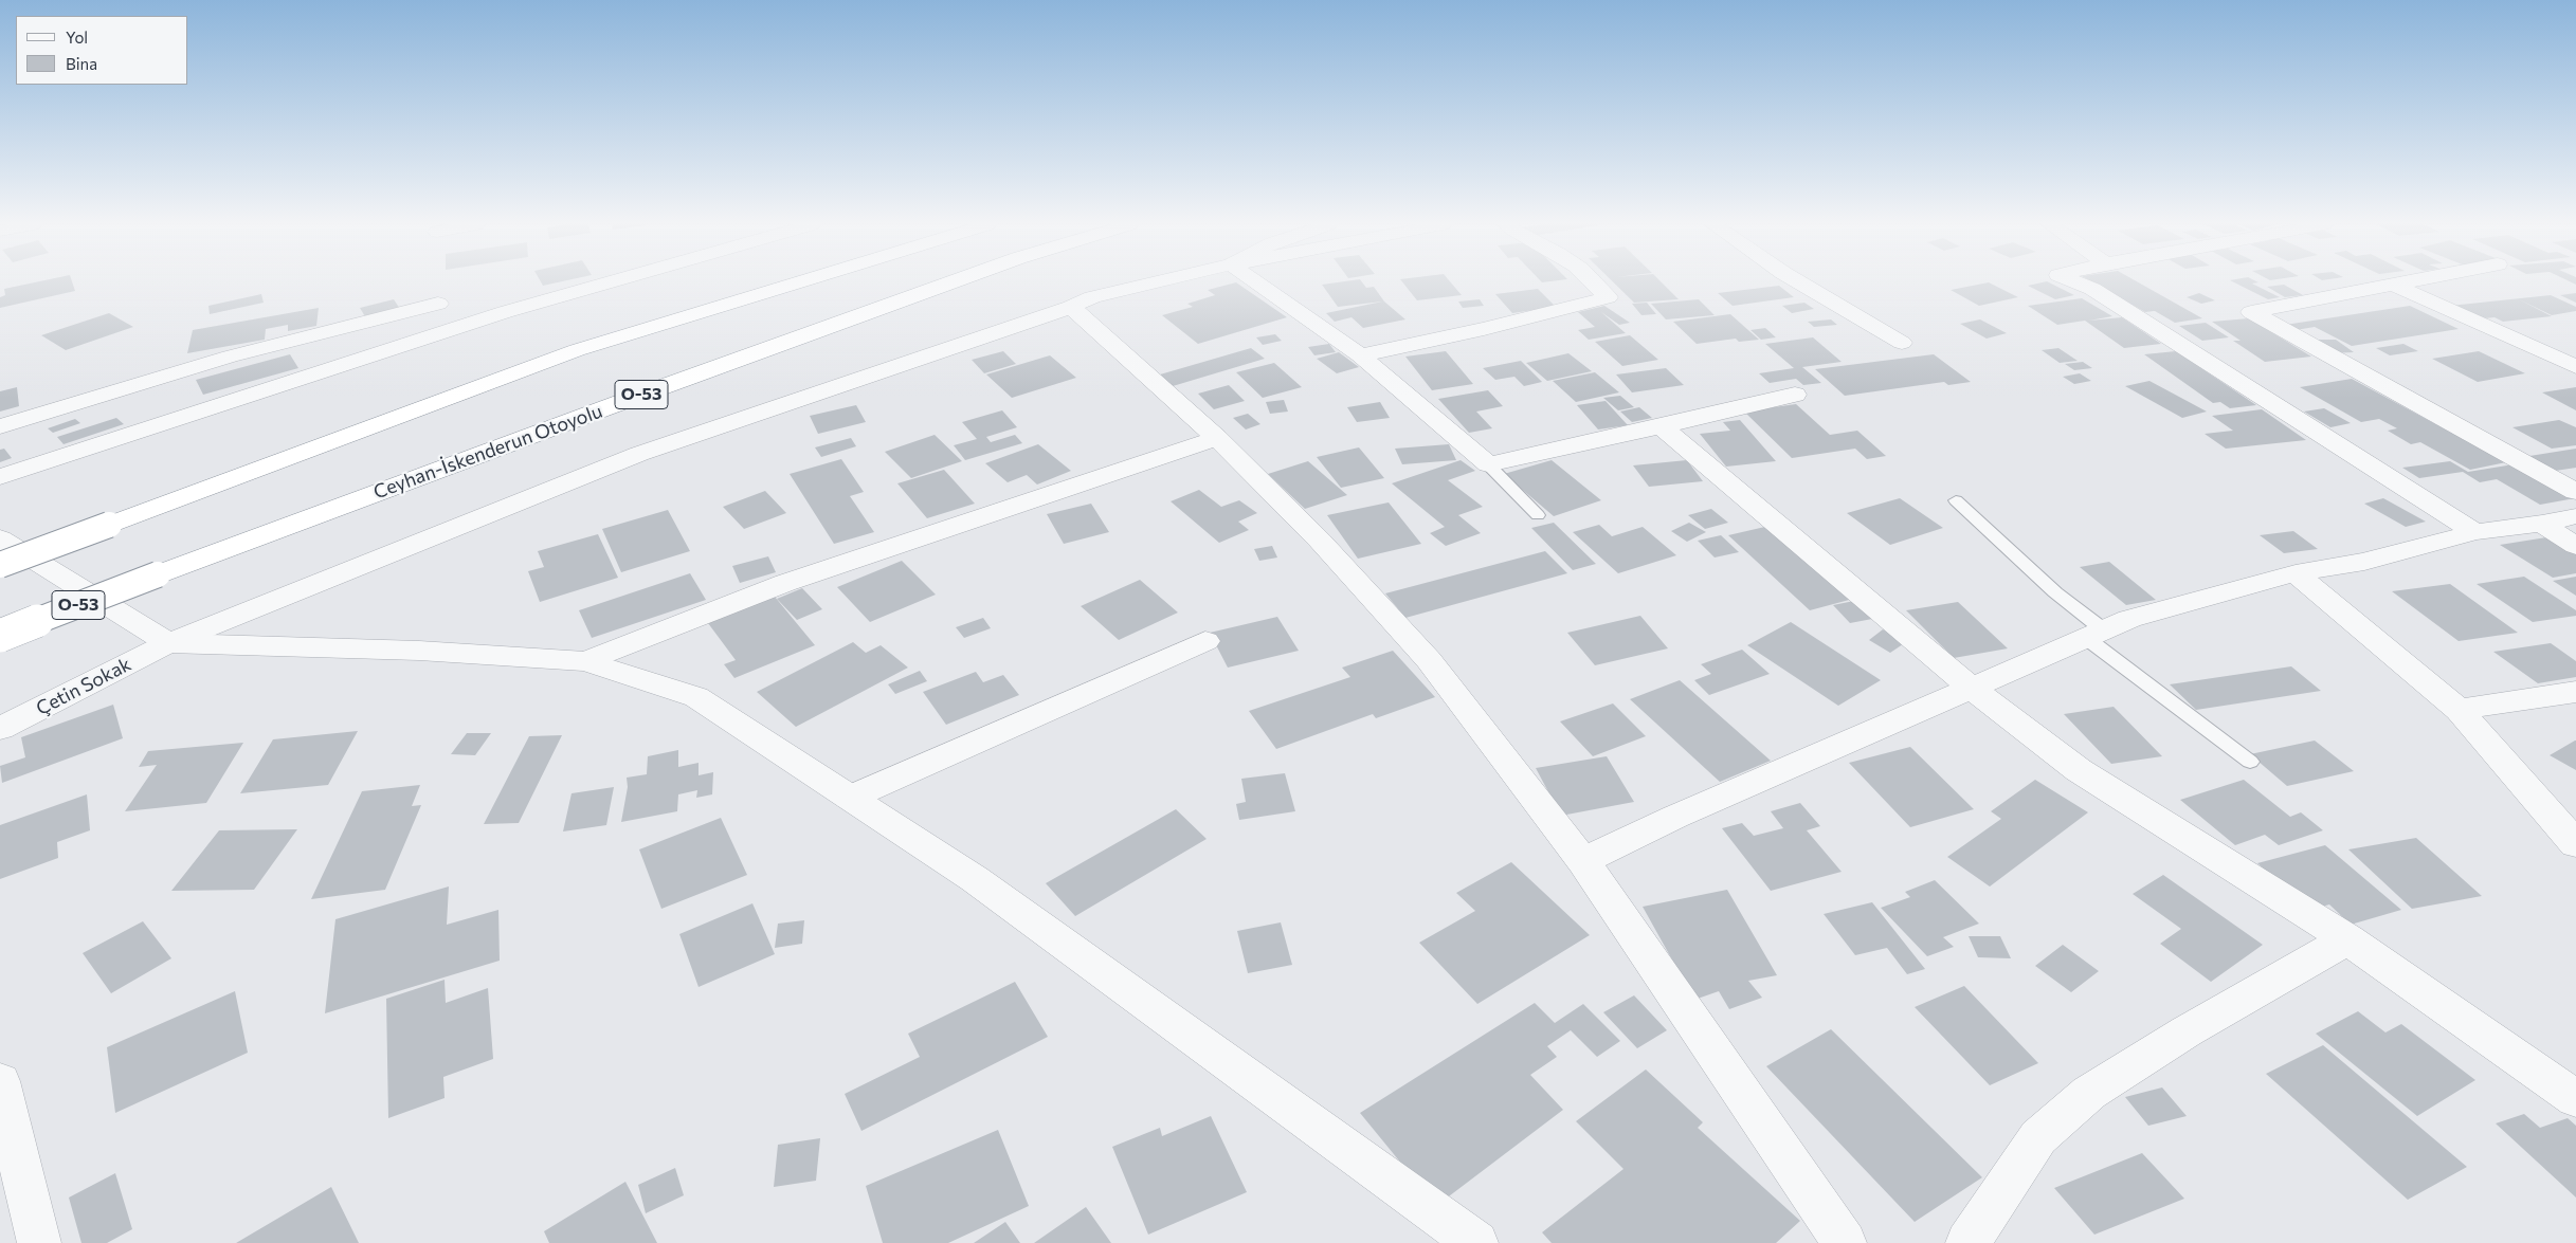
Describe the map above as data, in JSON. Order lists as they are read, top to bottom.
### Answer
{
  "streets": {
    "highway": ["O-53", "Ceyhan-İskenderun Otoyolu"],
    "street": ["Çetin Sokak"]
  },
  "legend": ["Yol", "Bina"]
}
